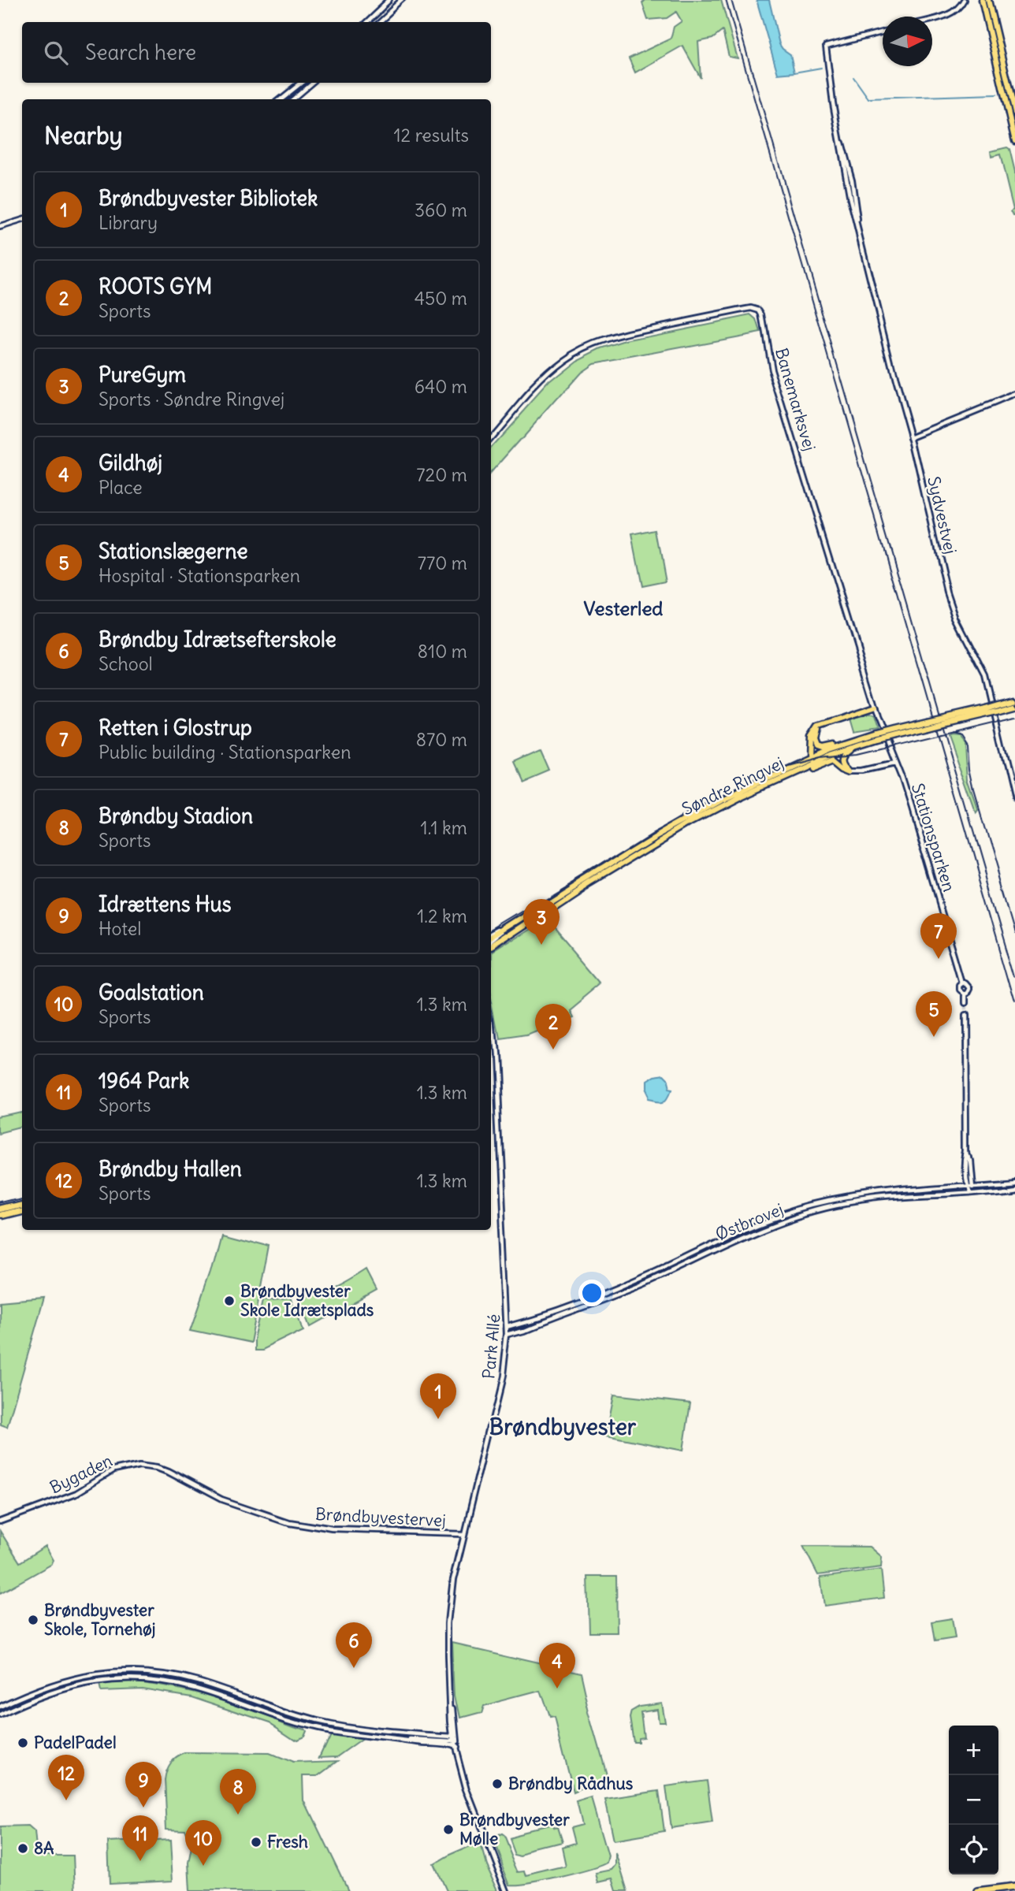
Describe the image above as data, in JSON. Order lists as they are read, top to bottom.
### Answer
{
  "streets": {
    "main road": ["Søndre Ringvej"],
    "street": [
      "Banemarksvej",
      "Sydvestvej",
      "Stationsparken",
      "Østbrovej",
      "Park Allé",
      "Bygaden",
      "Brøndbyvestervej"
    ]
  },
  "crossings": [
    ["Banemarksvej", "Stationsparken"],
    ["Østbrovej", "Park Allé"],
    ["Park Allé", "Brøndbyvestervej"],
    ["Bygaden", "Brøndbyvestervej"]
  ],
  "districts": ["Vesterled", "Brøndbyvester"],
  "places": [
    "Brøndbyvester Skole Idrætsplads",
    "Brøndbyvester Skole, Tornehøj",
    "PadelPadel",
    "Brøndby Rådhus",
    "Brøndbyvester Mølle",
    "Fresh",
    "8A"
  ],
  "north": "right",
  "page": {
    "search": "Search here",
    "heading": ["Nearby", "12 results"],
    "list": [
      {
        "mark": "1",
        "name": "Brøndbyvester Bibliotek",
        "note": "Library",
        "value": "360 m"
      },
      {
        "mark": "2",
        "name": "ROOTS GYM",
        "note": "Sports",
        "value": "450 m"
      },
      {
        "mark": "3",
        "name": "PureGym",
        "note": "Sports · Søndre Ringvej",
        "value": "640 m"
      },
      {
        "mark": "4",
        "name": "Gildhøj",
        "note": "Place",
        "value": "720 m"
      },
      {
        "mark": "5",
        "name": "Stationslægerne",
        "note": "Hospital · Stationsparken",
        "value": "770 m"
      },
      {
        "mark": "6",
        "name": "Brøndby Idrætsefterskole",
        "note": "School",
        "value": "810 m"
      },
      {
        "mark": "7",
        "name": "Retten i Glostrup",
        "note": "Public building · Stationsparken",
        "value": "870 m"
      },
      {
        "mark": "8",
        "name": "Brøndby Stadion",
        "note": "Sports",
        "value": "1.1 km"
      },
      {
        "mark": "9",
        "name": "Idrættens Hus",
        "note": "Hotel",
        "value": "1.2 km"
      },
      {
        "mark": "10",
        "name": "Goalstation",
        "note": "Sports",
        "value": "1.3 km"
      },
      {
        "mark": "11",
        "name": "1964 Park",
        "note": "Sports",
        "value": "1.3 km"
      },
      {
        "mark": "12",
        "name": "Brøndby Hallen",
        "note": "Sports",
        "value": "1.3 km"
      }
    ],
    "pins": [
      "3",
      "7",
      "5",
      "2",
      "1",
      "6",
      "4",
      "12",
      "9",
      "8",
      "11",
      "10"
    ],
    "map_buttons": ["+", "−"]
  }
}
